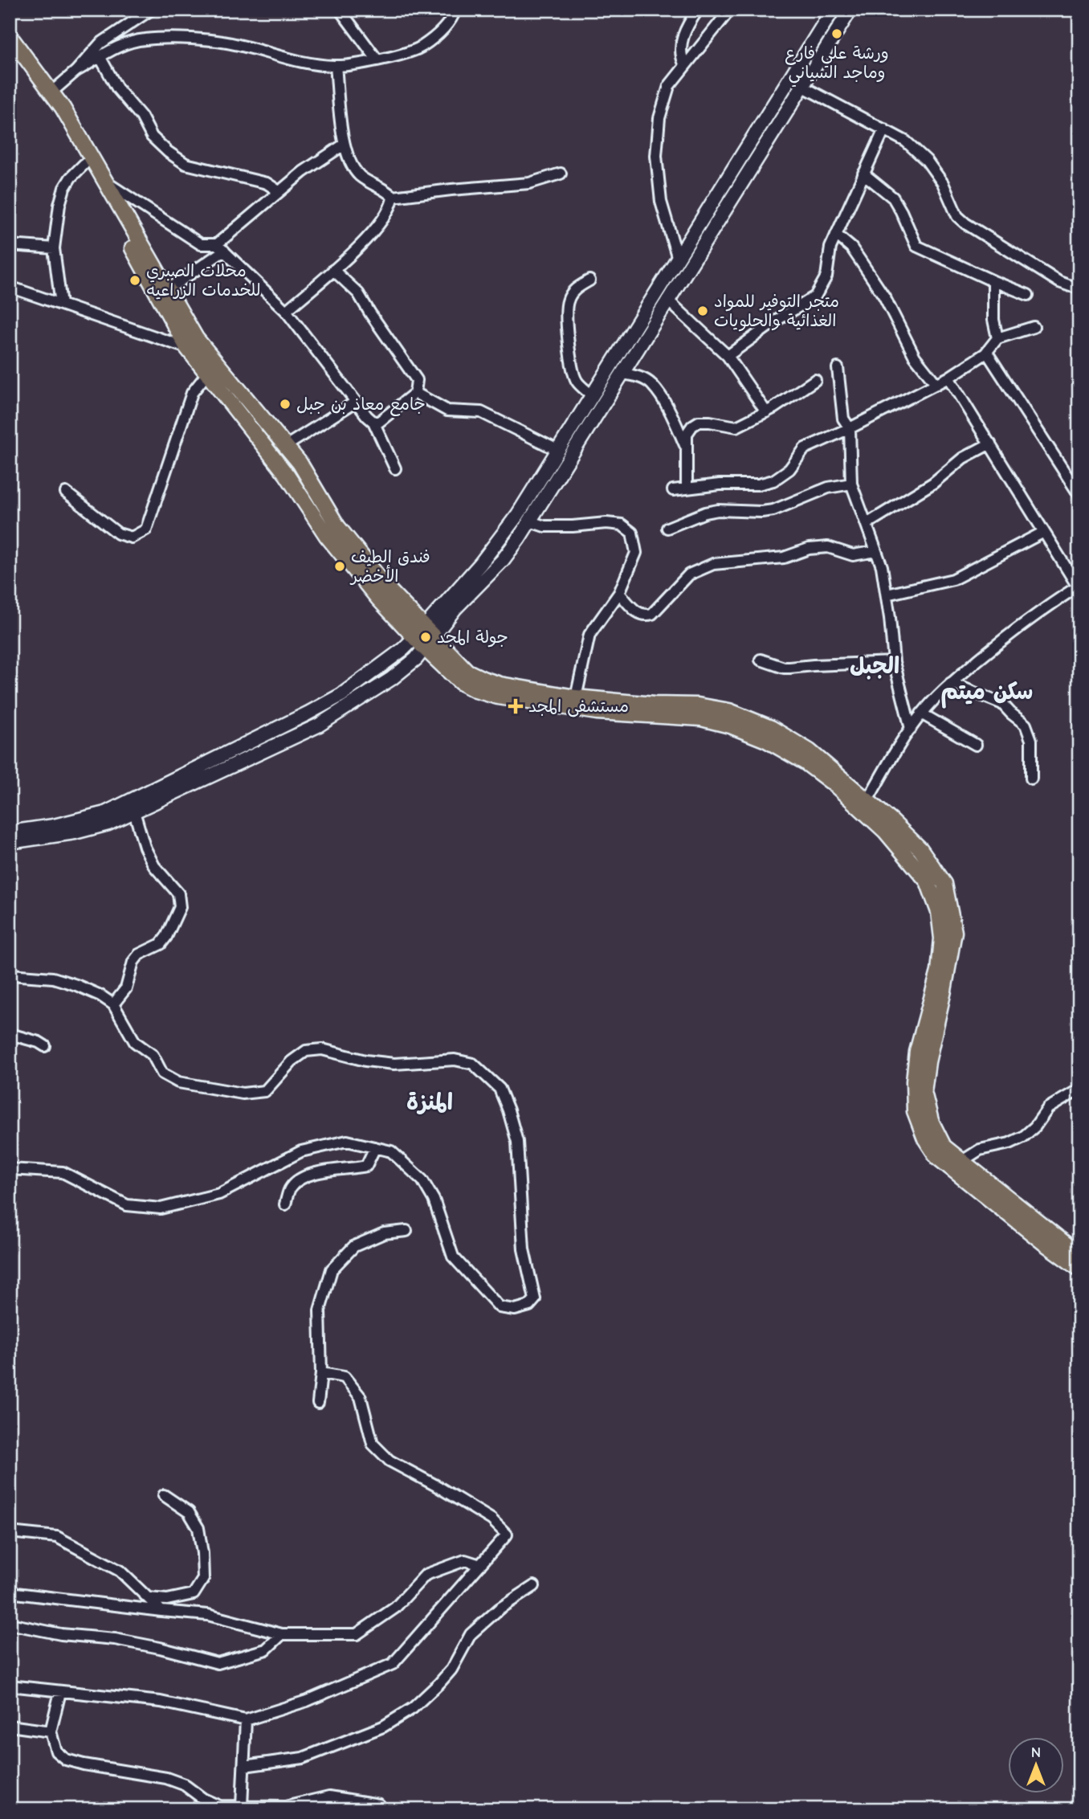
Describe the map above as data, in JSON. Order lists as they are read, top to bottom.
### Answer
{
  "districts": ["الجبل", "سكن ميتم", "المنزة"],
  "places": {
    "other": [
      "ورشة علي فارع وماجد السياني",
      "محلات الصبري للخدمات الزراعيه",
      "متجر التوفير للمواد الغذائية والحلويات",
      "جامع معاذ بن جبل",
      "فندق الطيف الأخضر",
      "جولة المجد"
    ],
    "health": ["مستشفى المجد"]
  },
  "north": "top"
}
